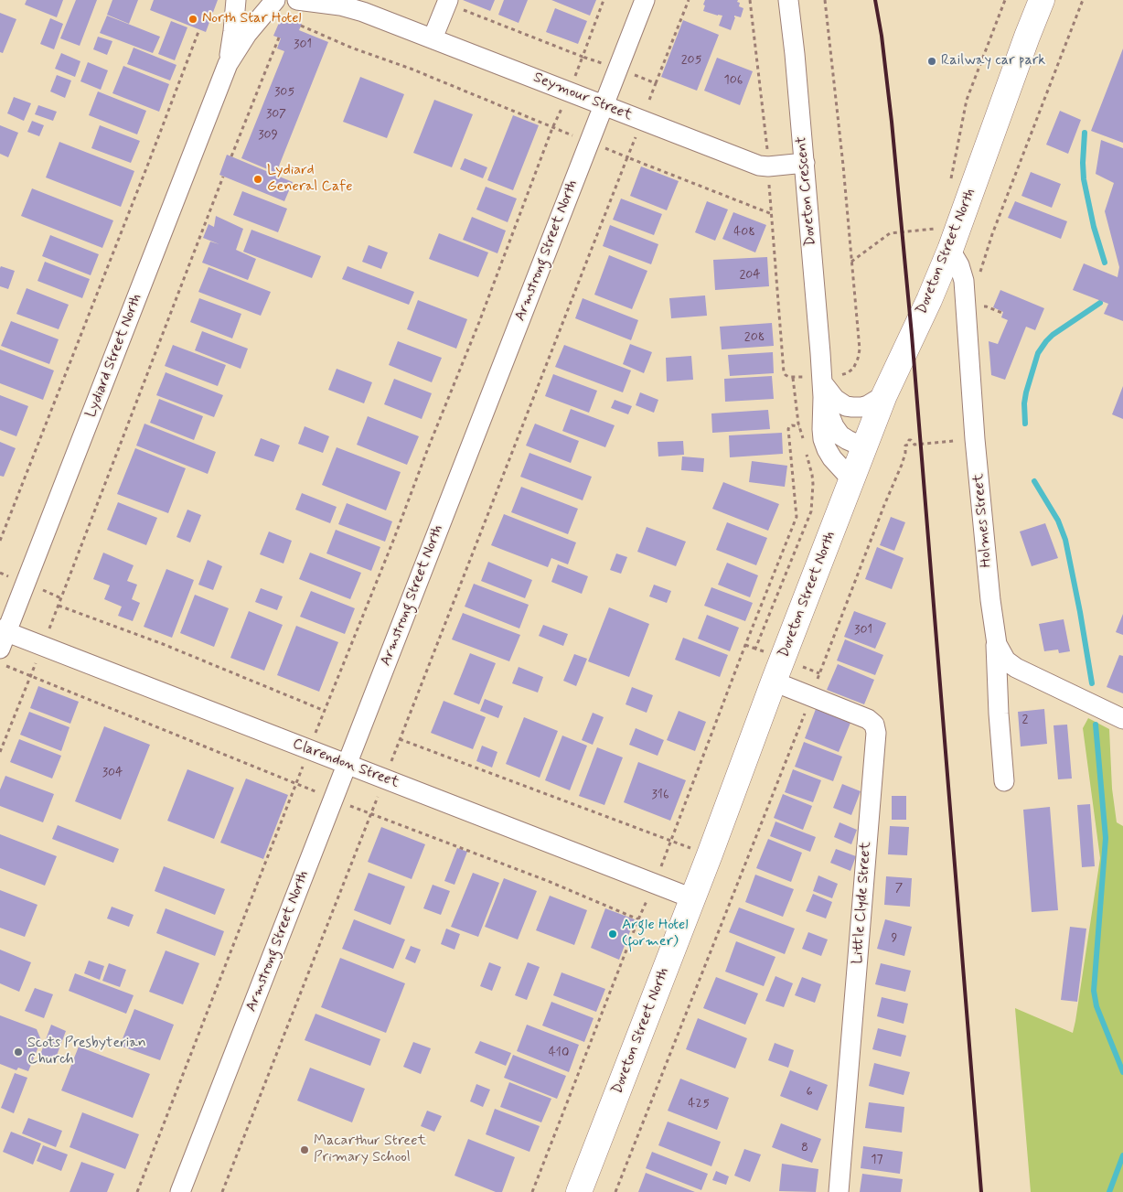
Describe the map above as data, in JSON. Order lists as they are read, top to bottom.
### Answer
{
  "streets": {
    "main road": ["Doveton Street North"],
    "street": [
      "Seymour Street",
      "Doveton Crescent",
      "Armstrong Street North",
      "Lydiard Street North",
      "Holmes Street",
      "Clarendon Street",
      "Little Clyde Street"
    ]
  },
  "crossings": [
    ["Seymour Street", "Doveton Crescent"],
    ["Seymour Street", "Armstrong Street North"],
    ["Doveton Crescent", "Doveton Street North"],
    ["Armstrong Street North", "Clarendon Street"],
    ["Doveton Street North", "Holmes Street"],
    ["Doveton Street North", "Clarendon Street"],
    ["Doveton Street North", "Little Clyde Street"],
    ["Lydiard Street North", "Clarendon Street"]
  ],
  "places": [
    "North Star Hotel",
    "Railway car park",
    "Lydiard General Cafe",
    "Argle Hotel (former)",
    "Scots Presbyterian Church",
    "Macarthur Street Primary School"
  ],
  "house_numbers": [
    "301",
    "205",
    "106",
    "305",
    "307",
    "309",
    "408",
    "204",
    "208",
    "301",
    "2",
    "304",
    "316",
    "7",
    "9",
    "410",
    "6",
    "425",
    "8",
    "17"
  ]
}
